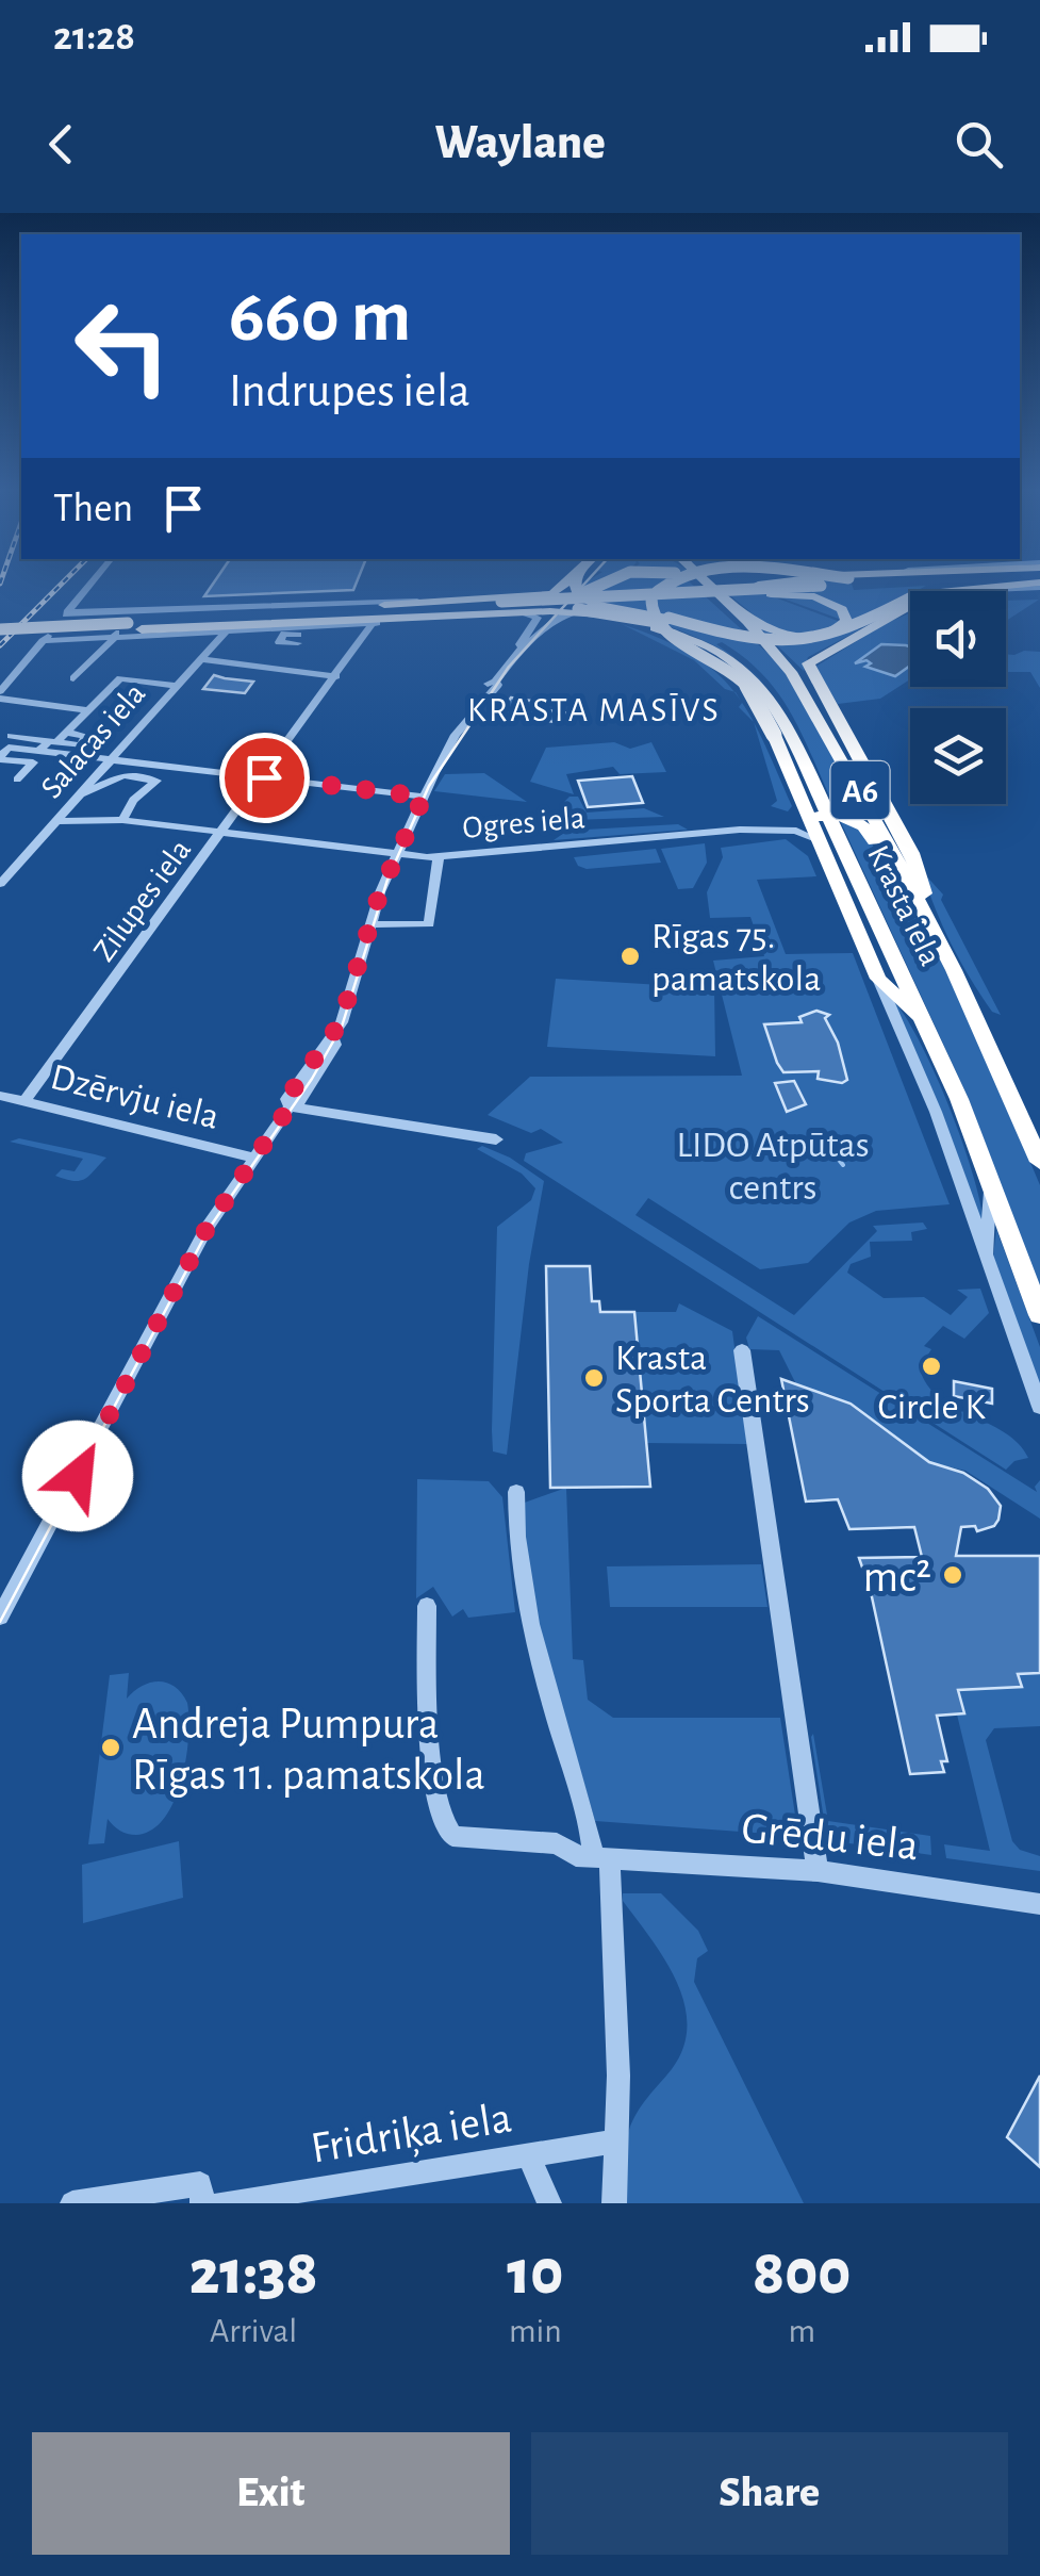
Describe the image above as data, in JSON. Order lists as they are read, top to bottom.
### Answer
{
  "streets": {
    "highway": ["A6", "Krasta iela"],
    "street": [
      "Salacas iela",
      "Ogres iela",
      "Zilupes iela",
      "Dzērvju iela",
      "Grēdu iela",
      "Fridriķa iela"
    ]
  },
  "crossings": [
    ["Salacas iela", "Ogres iela"],
    ["Ogres iela", "Zilupes iela"],
    ["Zilupes iela", "Dzērvju iela"]
  ],
  "districts": ["KRASTA MASĪVS"],
  "parks": ["LIDO Atpūtas centrs"],
  "places": [
    "Rīgas 75. pamatskola",
    "Circle K",
    "Krasta Sporta Centrs",
    "mc²",
    "Andreja Pumpura Rīgas 11. pamatskola"
  ],
  "page": {
    "status": "21:28",
    "header": "Waylane",
    "turn": ["660 m", "Indrupes iela"],
    "then": "Then",
    "eta": [
      "21:38",
      "Arrival",
      "10",
      "min",
      "800",
      "m"
    ],
    "buttons": ["Exit", "Share"]
  }
}
